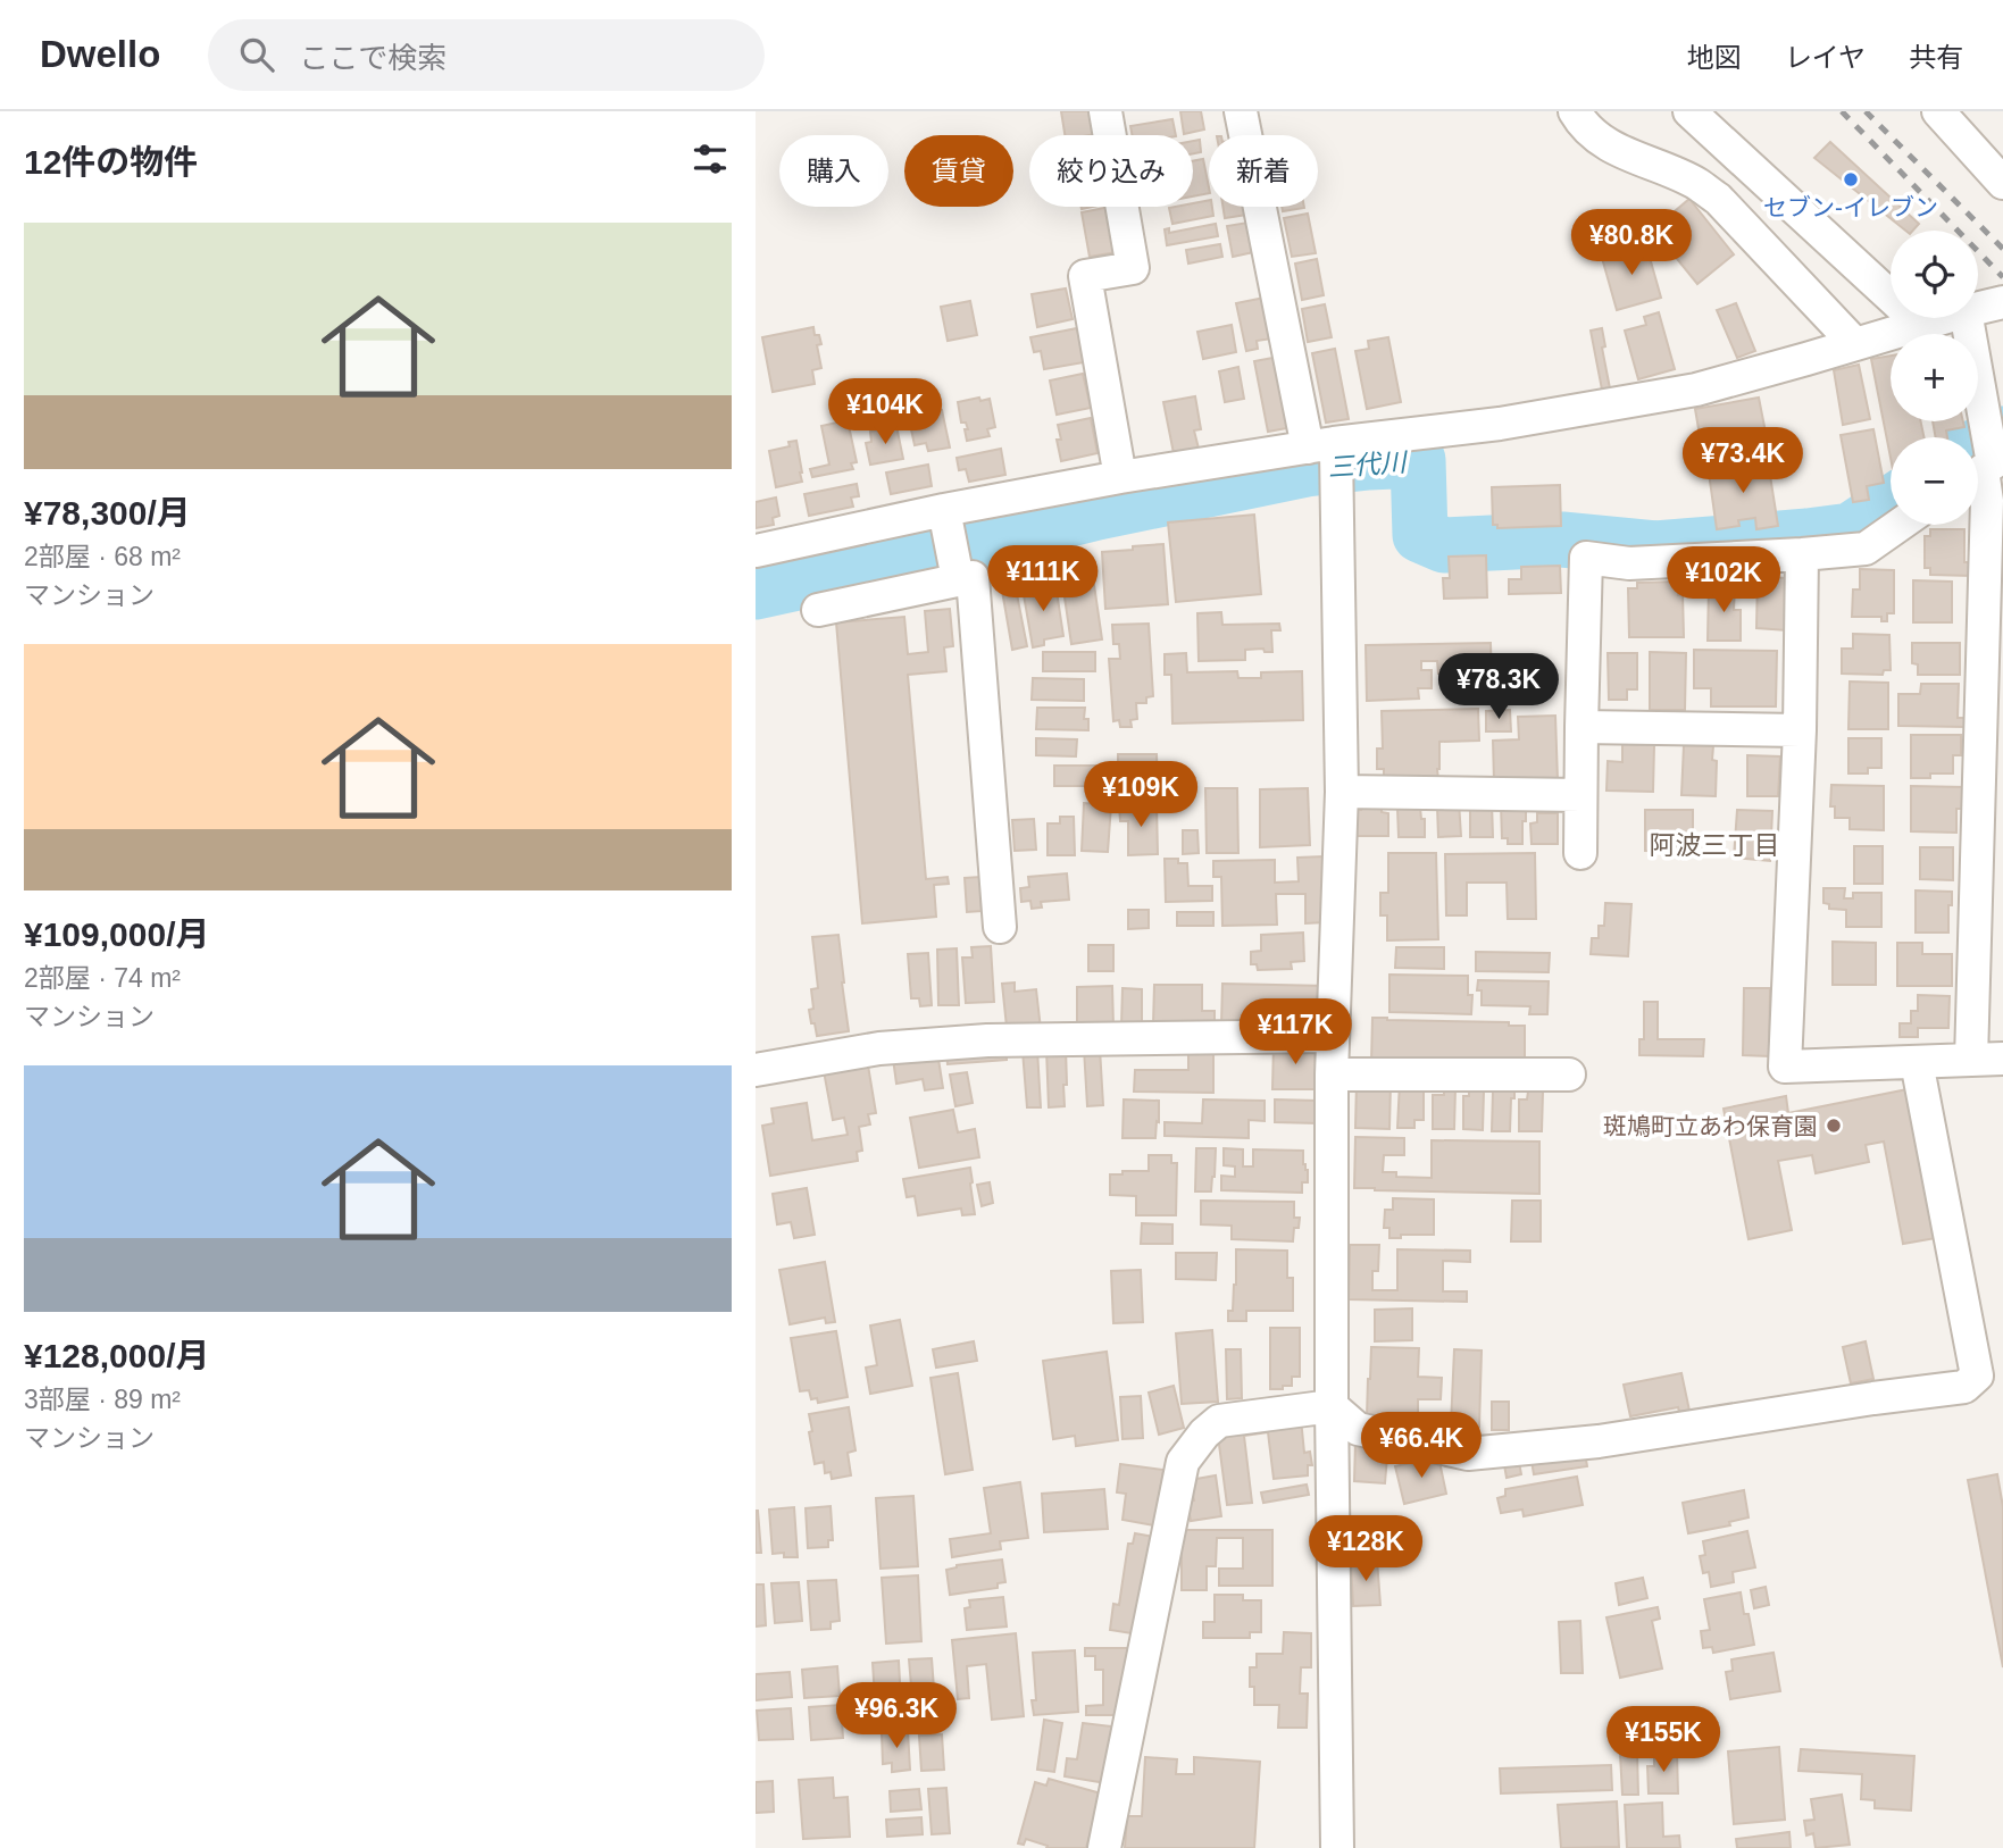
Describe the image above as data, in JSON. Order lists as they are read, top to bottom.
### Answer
{
  "districts": ["阿波三丁目"],
  "water": ["三代川"],
  "places": ["セブン-イレブン", "斑鳩町立あわ保育園"],
  "page": {
    "header": "Dwello",
    "search": "ここで検索",
    "nav": ["地図", "レイヤ", "共有"],
    "heading": "12件の物件",
    "chip": [
      "購入",
      "賃貸",
      "絞り込み",
      "新着"
    ],
    "list": [
      {
        "name": "¥78,300/月",
        "note": "2部屋 · 68 m² · マンション"
      },
      {
        "name": "¥109,000/月",
        "note": "2部屋 · 74 m² · マンション"
      },
      {
        "name": "¥128,000/月",
        "note": "3部屋 · 89 m² · マンション"
      }
    ],
    "price": [
      "¥80.8K",
      "¥104K",
      "¥73.4K",
      "¥111K",
      "¥102K",
      "¥78.3K",
      "¥109K",
      "¥117K",
      "¥66.4K",
      "¥128K",
      "¥96.3K",
      "¥155K"
    ],
    "map_buttons": ["+", "−"]
  }
}
